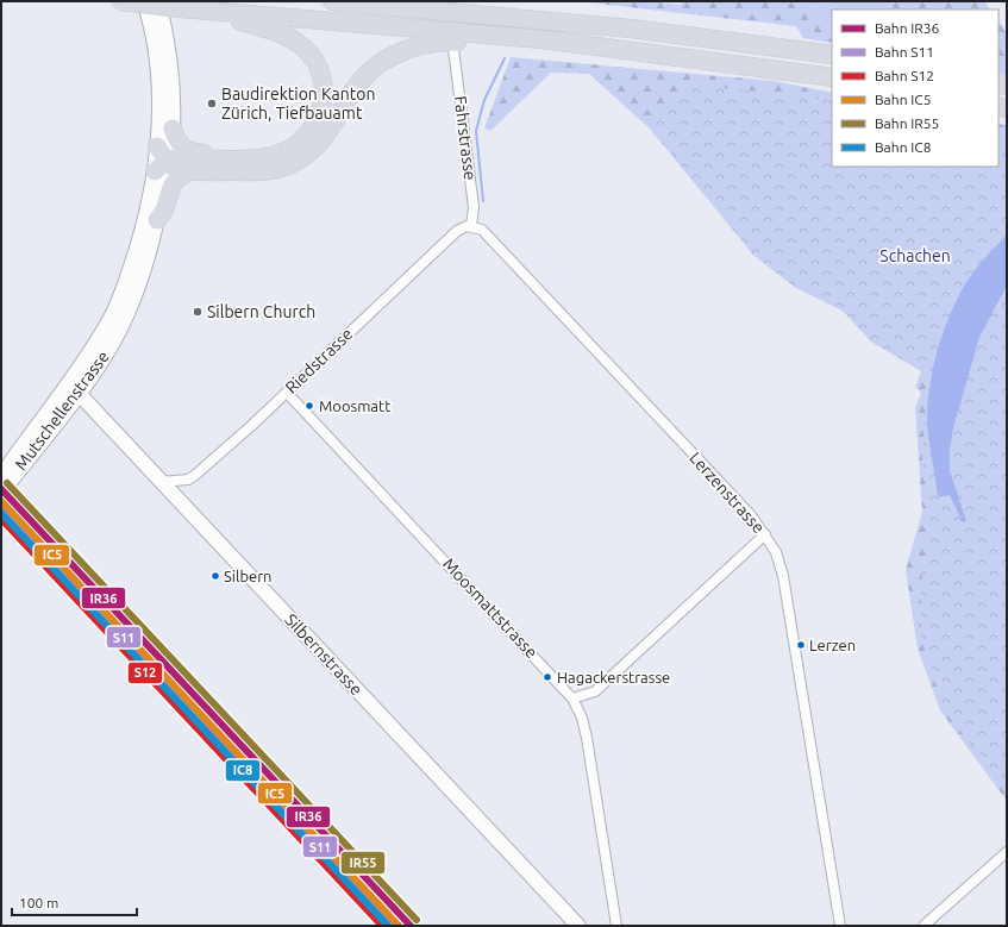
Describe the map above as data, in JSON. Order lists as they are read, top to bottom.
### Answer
{
  "streets": {
    "main road": ["Mutschellenstrasse", "Silbernstrasse"],
    "street": [
      "Fahrstrasse",
      "Riedstrasse",
      "Lerzenstrasse",
      "Moosmattstrasse"
    ]
  },
  "crossings": [
    ["Fahrstrasse", "Riedstrasse"],
    ["Fahrstrasse", "Lerzenstrasse"],
    ["Riedstrasse", "Lerzenstrasse"],
    ["Riedstrasse", "Moosmattstrasse"],
    ["Riedstrasse", "Silbernstrasse"],
    ["Mutschellenstrasse", "Silbernstrasse"]
  ],
  "parks": ["Schachen"],
  "places": [
    "Baudirektion Kanton Zürich, Tiefbauamt",
    "Silbern Church",
    "Moosmatt",
    "Silbern",
    "Lerzen",
    "Hagackerstrasse"
  ],
  "lines": [
    "rail line IR55",
    "rail line IR36",
    "rail line IC5",
    "rail line S11",
    "rail line IC8",
    "rail line S12"
  ],
  "legend": [
    "Bahn IR36",
    "Bahn S11",
    "Bahn S12",
    "Bahn IC5",
    "Bahn IR55",
    "Bahn IC8"
  ],
  "scale_bar": "100 m"
}
